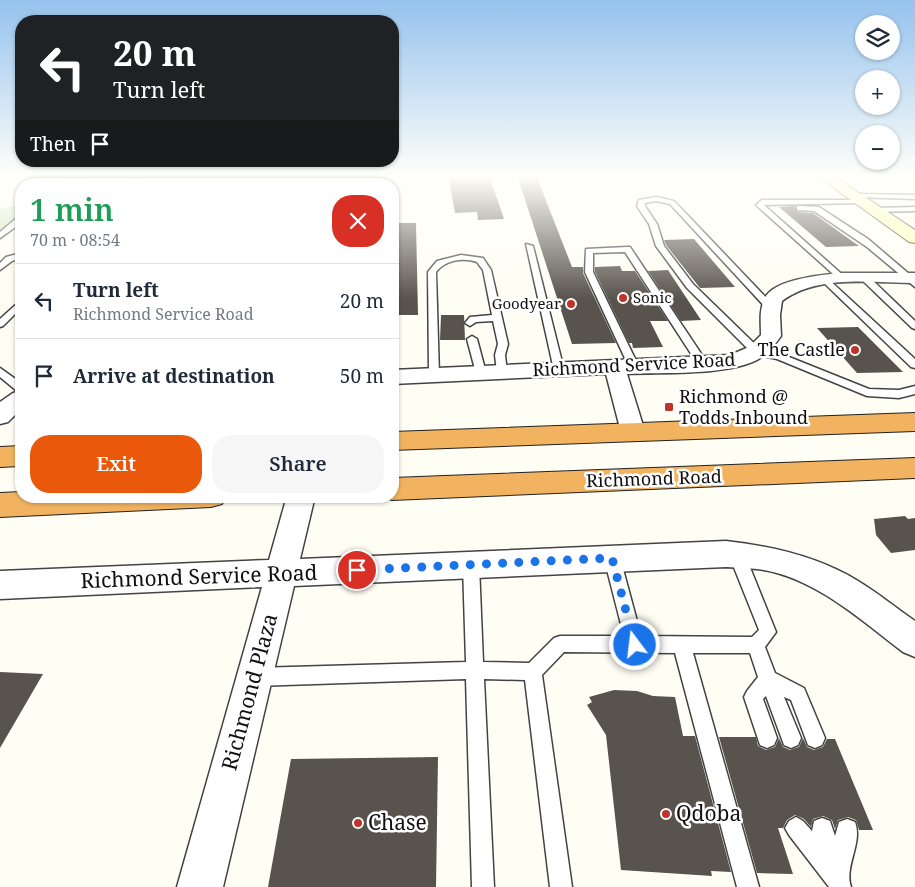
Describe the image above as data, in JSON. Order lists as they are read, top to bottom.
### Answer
{
  "streets": {
    "highway": ["Richmond Road"],
    "street": ["Richmond Service Road", "Richmond Plaza"]
  },
  "crossings": [
    ["Richmond Service Road", "Richmond Plaza"]
  ],
  "places": {
    "other": [
      "Sonic",
      "Goodyear",
      "The Castle",
      "Qdoba",
      "Chase"
    ],
    "transit": ["Richmond @ Todds Inbound"]
  },
  "page": {
    "map_buttons": ["+", "−"],
    "turn": ["20 m", "Turn left"],
    "then": "Then",
    "heading": ["1 min", "70 m · 08:54"],
    "list": [
      {
        "name": "Turn left",
        "note": "Richmond Service Road",
        "value": "20 m"
      },
      {
        "name": "Arrive at destination",
        "value": "50 m"
      }
    ],
    "buttons": ["Exit", "Share"]
  }
}
